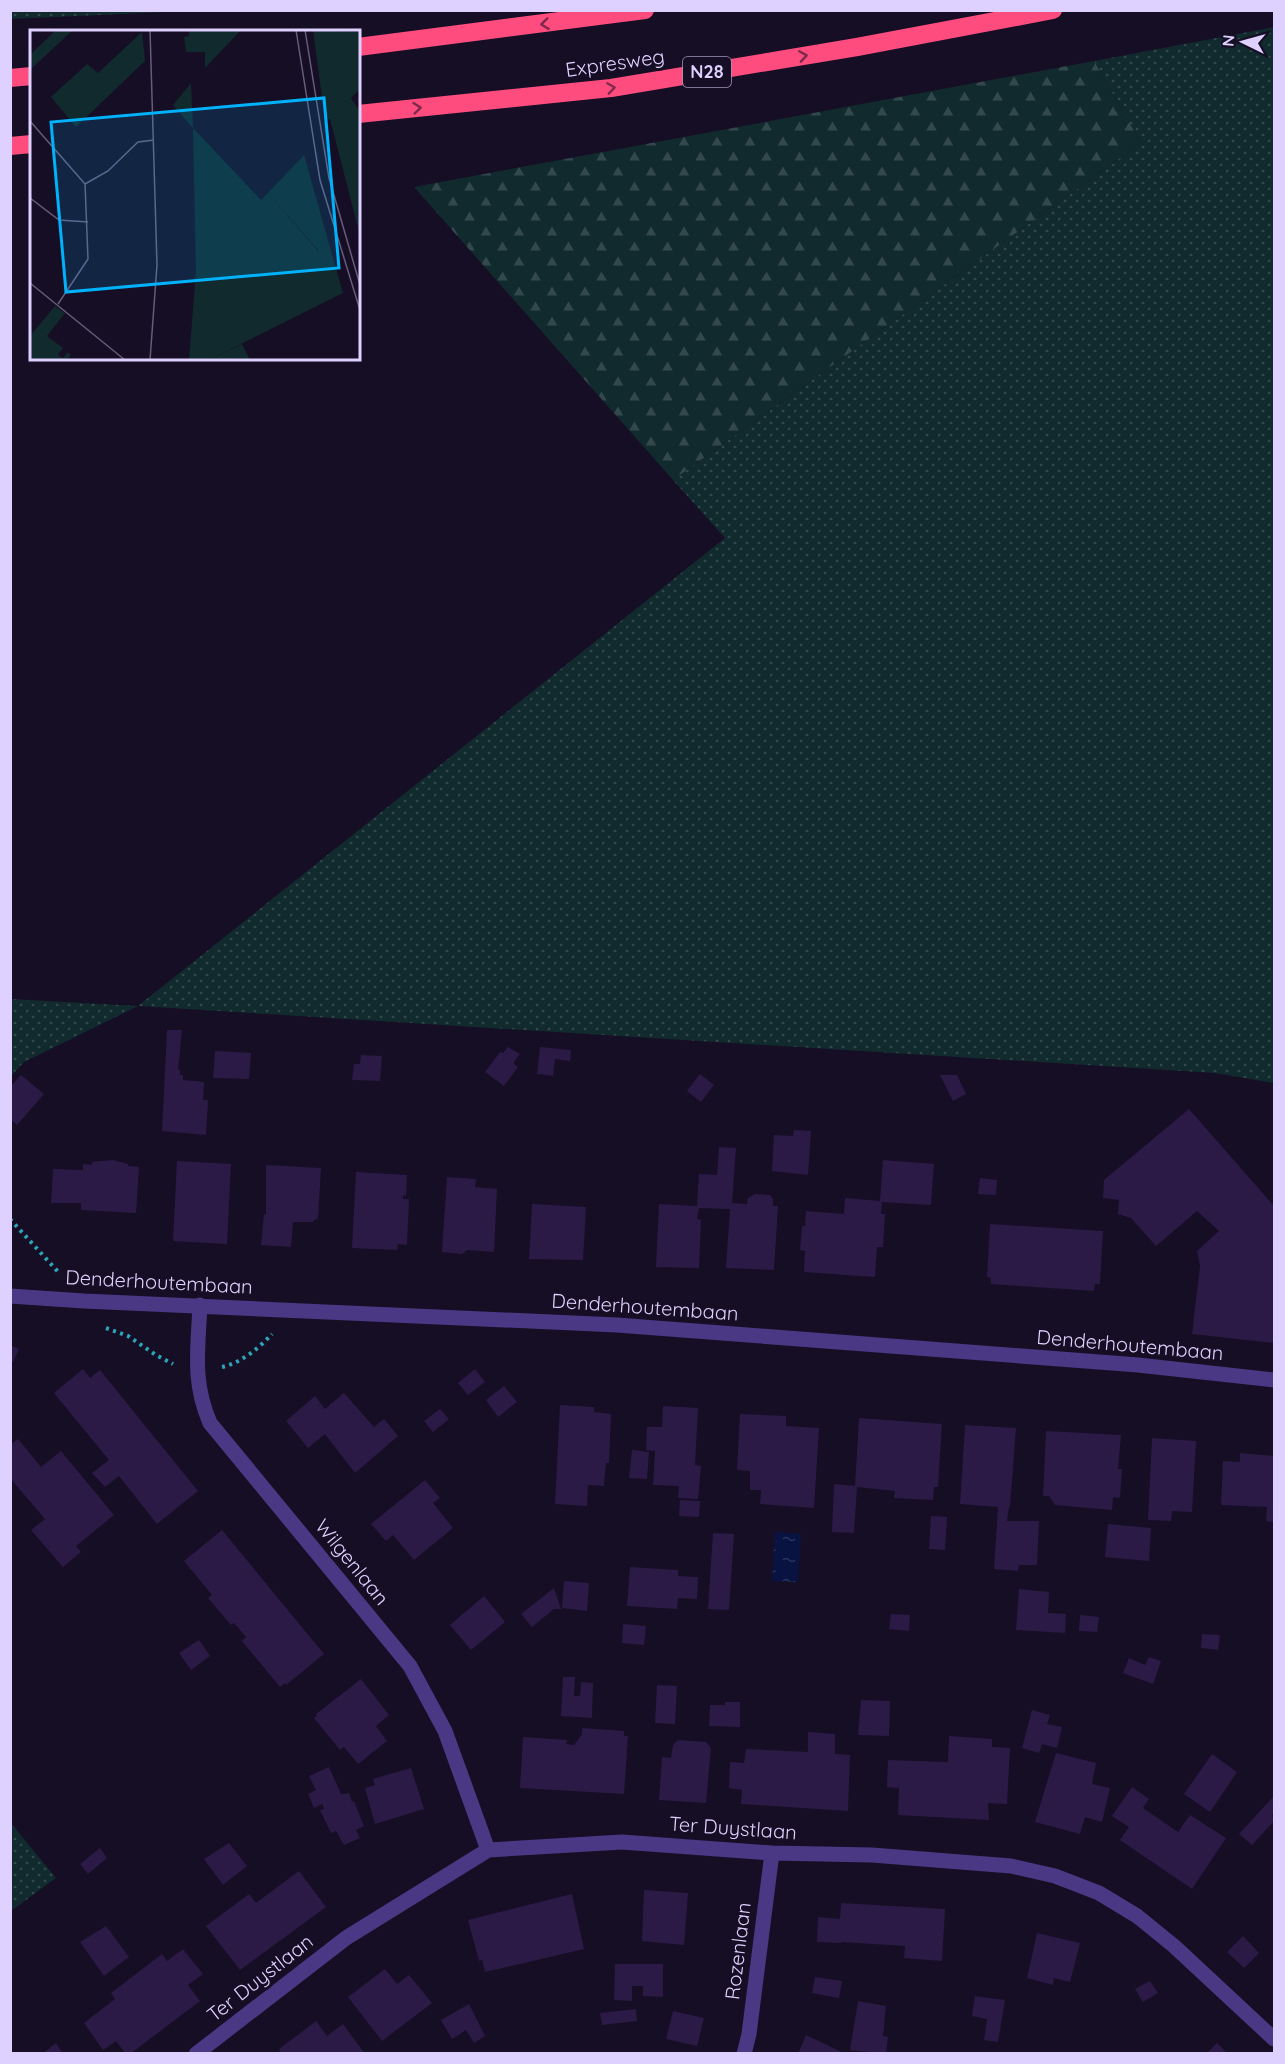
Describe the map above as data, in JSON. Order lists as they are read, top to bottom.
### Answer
{
  "streets": {
    "highway": ["Expresweg", "N28"],
    "street": [
      "Denderhoutembaan",
      "Wilgenlaan",
      "Ter Duystlaan",
      "Rozenlaan"
    ]
  },
  "crossings": [
    ["Denderhoutembaan", "Wilgenlaan"],
    ["Wilgenlaan", "Ter Duystlaan"],
    ["Ter Duystlaan", "Rozenlaan"]
  ],
  "north": "left"
}
